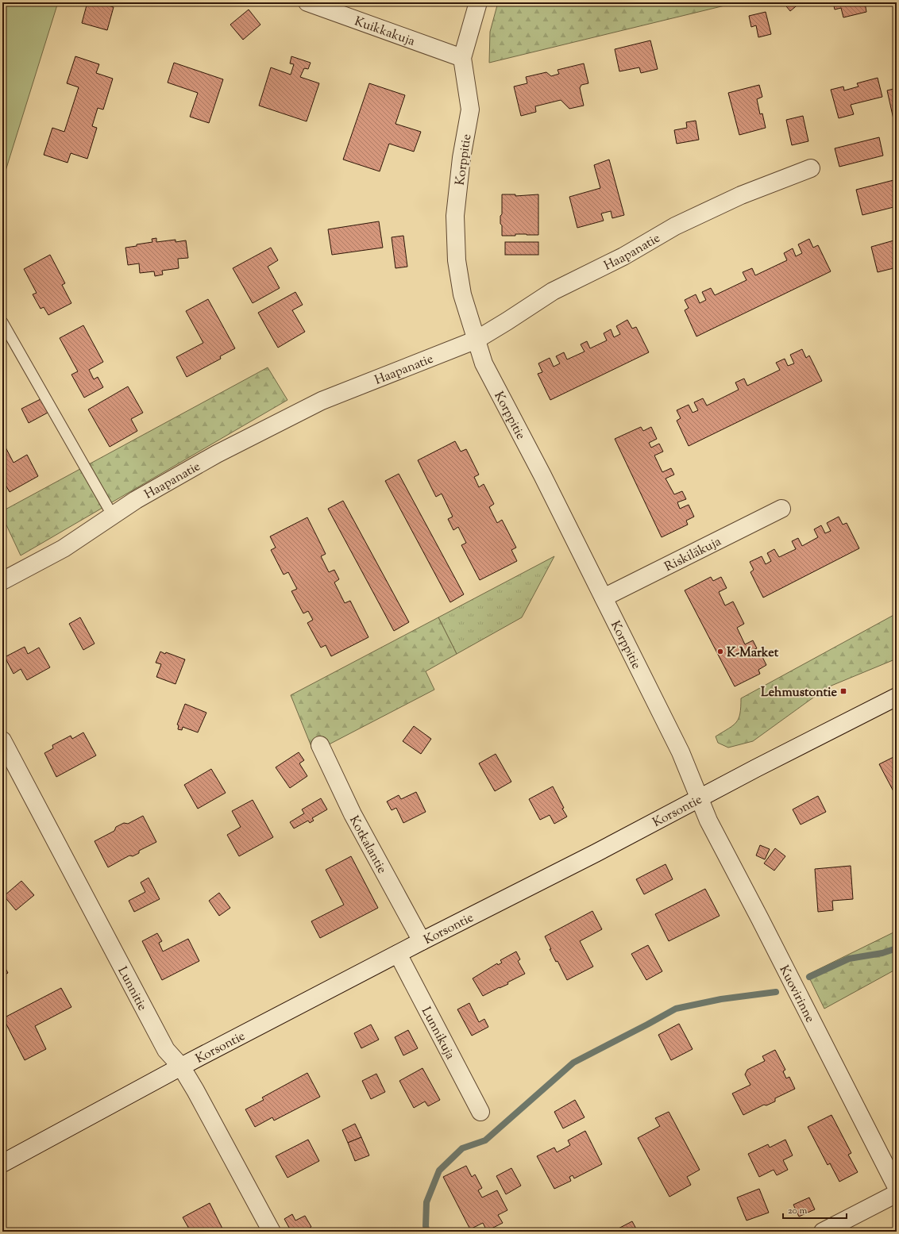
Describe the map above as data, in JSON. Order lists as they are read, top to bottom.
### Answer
{
  "streets": {
    "street": [
      "Kuikkakuja",
      "Korppitie",
      "Haapanatie",
      "Riskiläkuja",
      "Korsontie",
      "Kotkalantie",
      "Lunnitie",
      "Kuovirinne",
      "Lunnikuja"
    ]
  },
  "crossings": [
    ["Kuikkakuja", "Korppitie"],
    ["Korppitie", "Haapanatie"],
    ["Korppitie", "Riskiläkuja"],
    ["Korppitie", "Korsontie"],
    ["Korppitie", "Kuovirinne"],
    ["Korsontie", "Kotkalantie"],
    ["Korsontie", "Lunnitie"],
    ["Korsontie", "Kuovirinne"],
    ["Korsontie", "Lunnikuja"]
  ],
  "places": {
    "other": ["K-Market"],
    "transit": ["Lehmustontie"]
  },
  "scale_bar": "20 m"
}
